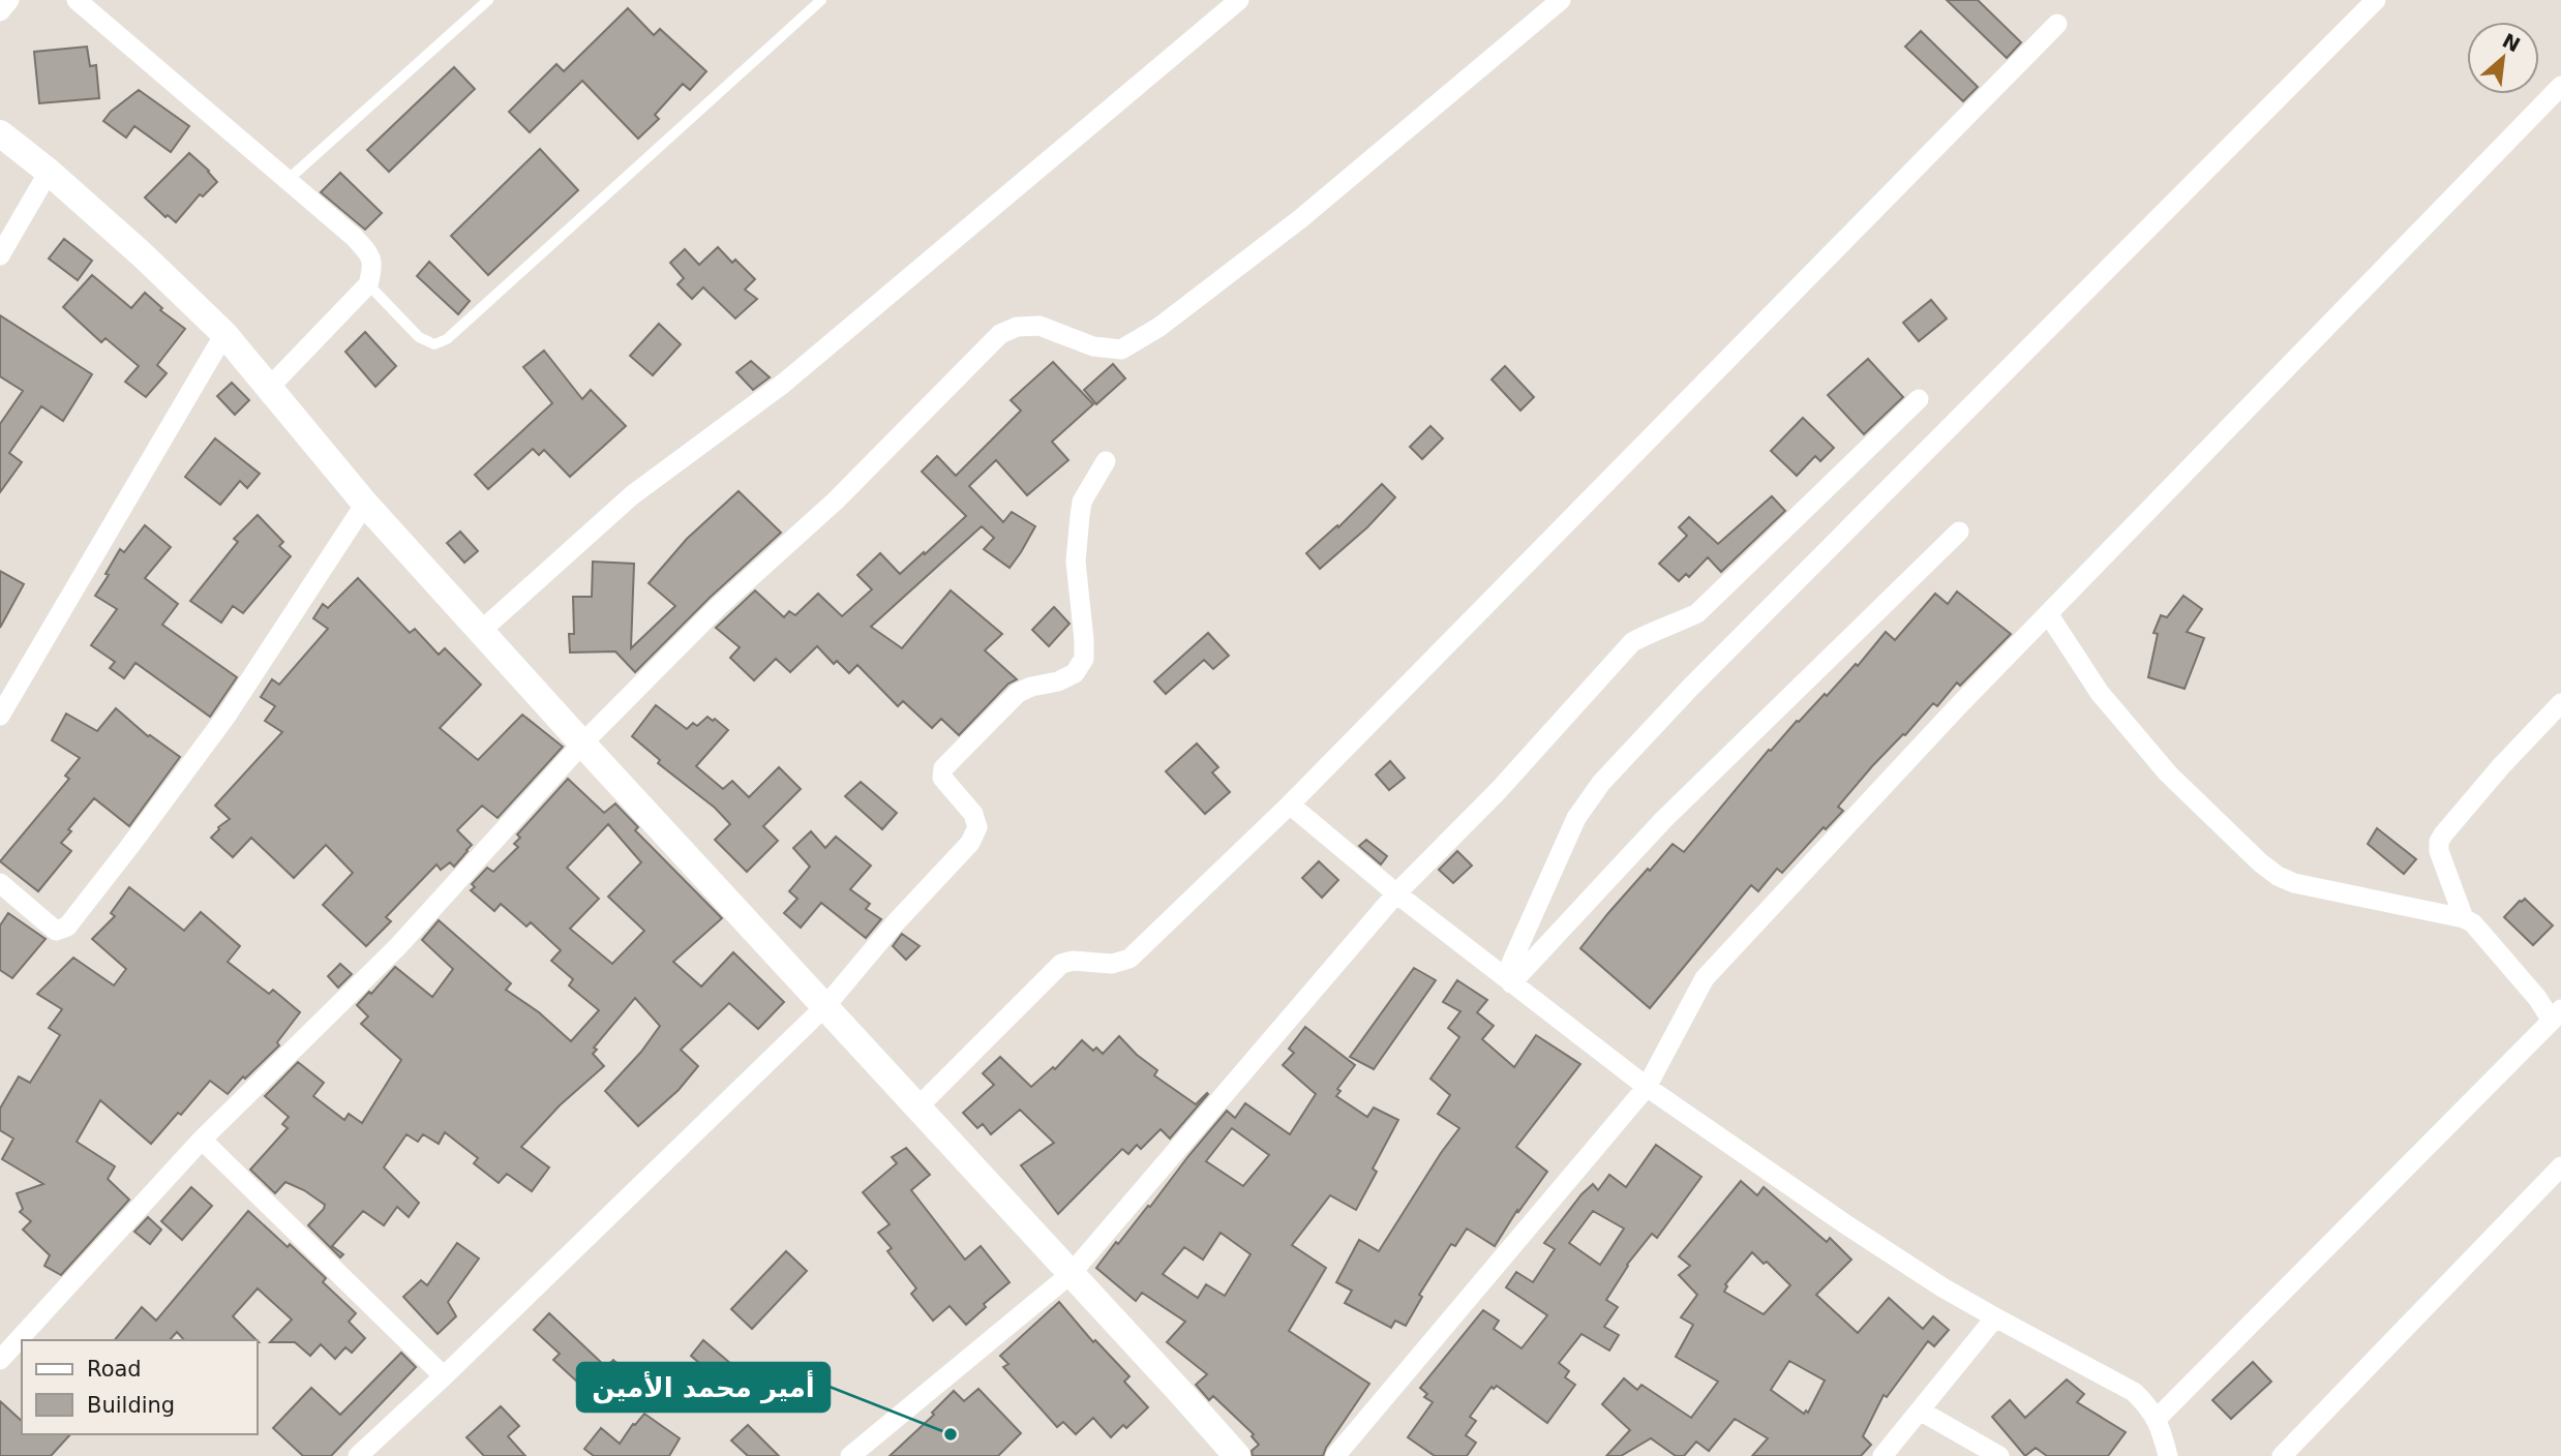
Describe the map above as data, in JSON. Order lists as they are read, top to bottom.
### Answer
{
  "places": ["أمير محمد الأمين"],
  "legend": ["Road", "Building"],
  "north": "top right"
}
